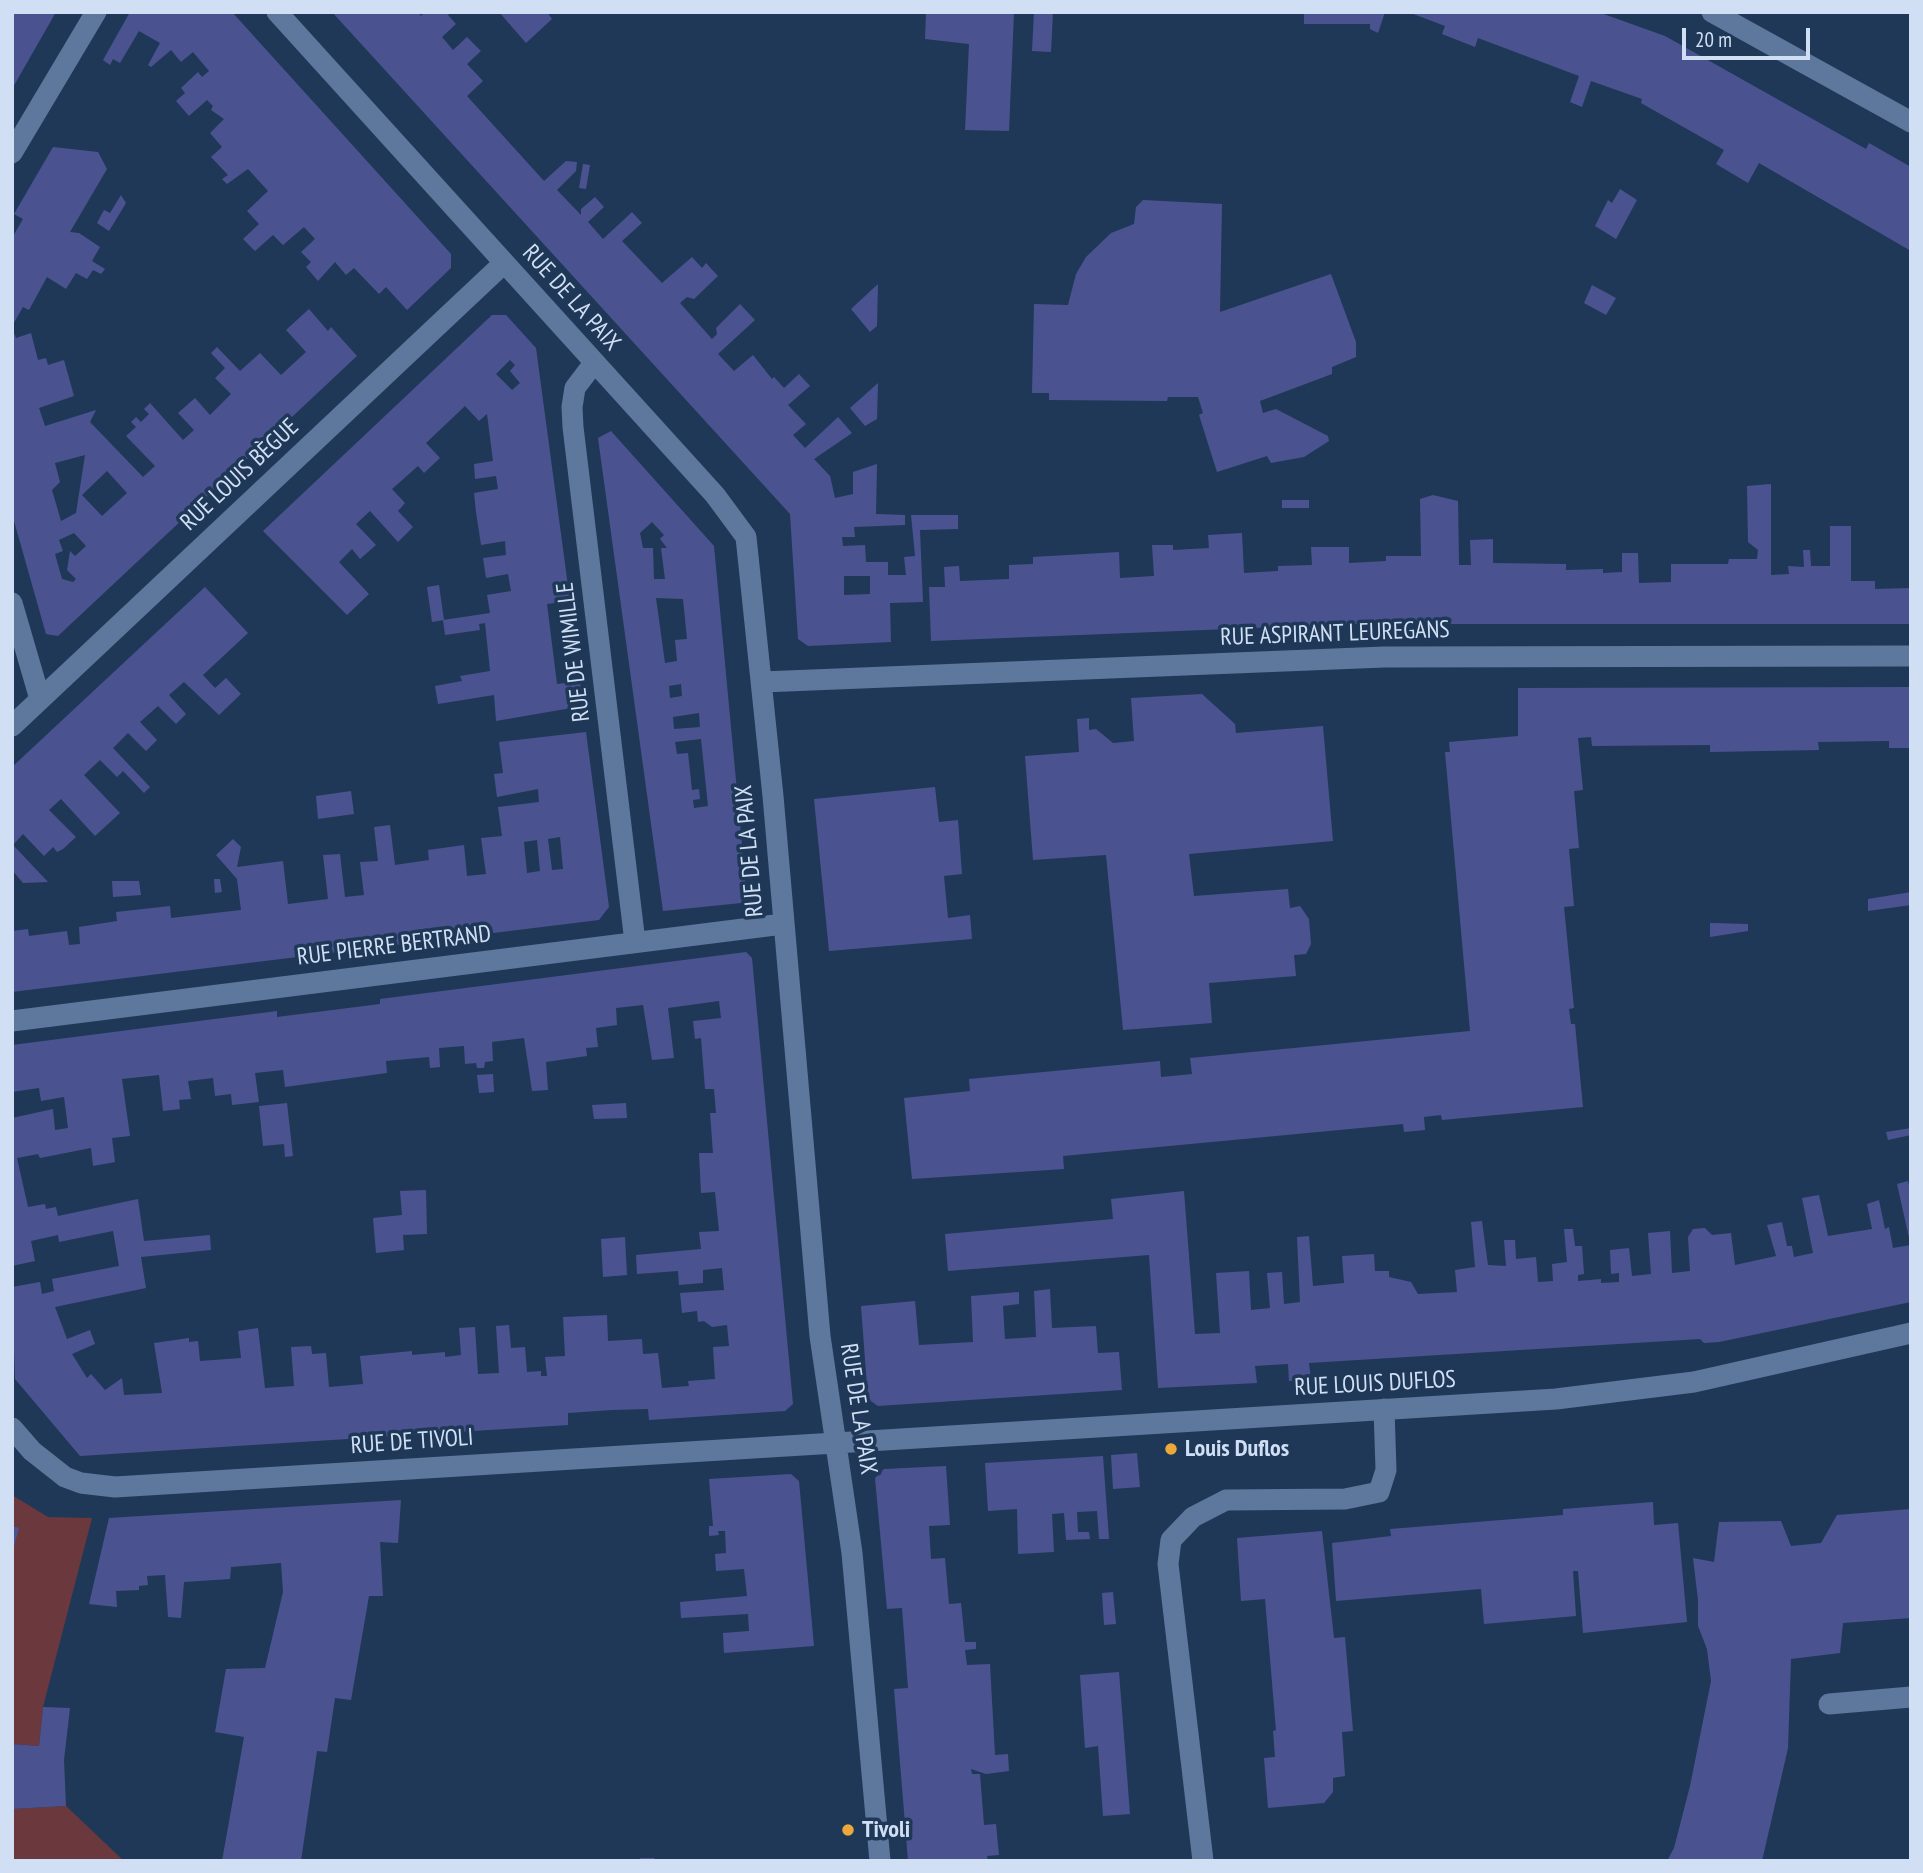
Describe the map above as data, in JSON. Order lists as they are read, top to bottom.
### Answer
{
  "streets": {
    "street": [
      "RUE DE LA PAIX",
      "RUE LOUIS BÈGUE",
      "RUE ASPIRANT LEUREGANS",
      "RUE DE WIMILLE",
      "RUE PIERRE BERTRAND",
      "RUE LOUIS DUFLOS",
      "RUE DE TIVOLI"
    ]
  },
  "crossings": [
    ["RUE DE LA PAIX", "RUE LOUIS BÈGUE"],
    ["RUE DE LA PAIX", "RUE ASPIRANT LEUREGANS"],
    ["RUE DE LA PAIX", "RUE DE WIMILLE"],
    ["RUE DE LA PAIX", "RUE PIERRE BERTRAND"],
    ["RUE DE LA PAIX", "RUE LOUIS DUFLOS"],
    ["RUE DE LA PAIX", "RUE DE TIVOLI"],
    ["RUE DE WIMILLE", "RUE PIERRE BERTRAND"],
    ["RUE LOUIS DUFLOS", "RUE DE TIVOLI"]
  ],
  "places": ["Louis Duflos", "Tivoli"],
  "scale_bar": "20 m"
}
